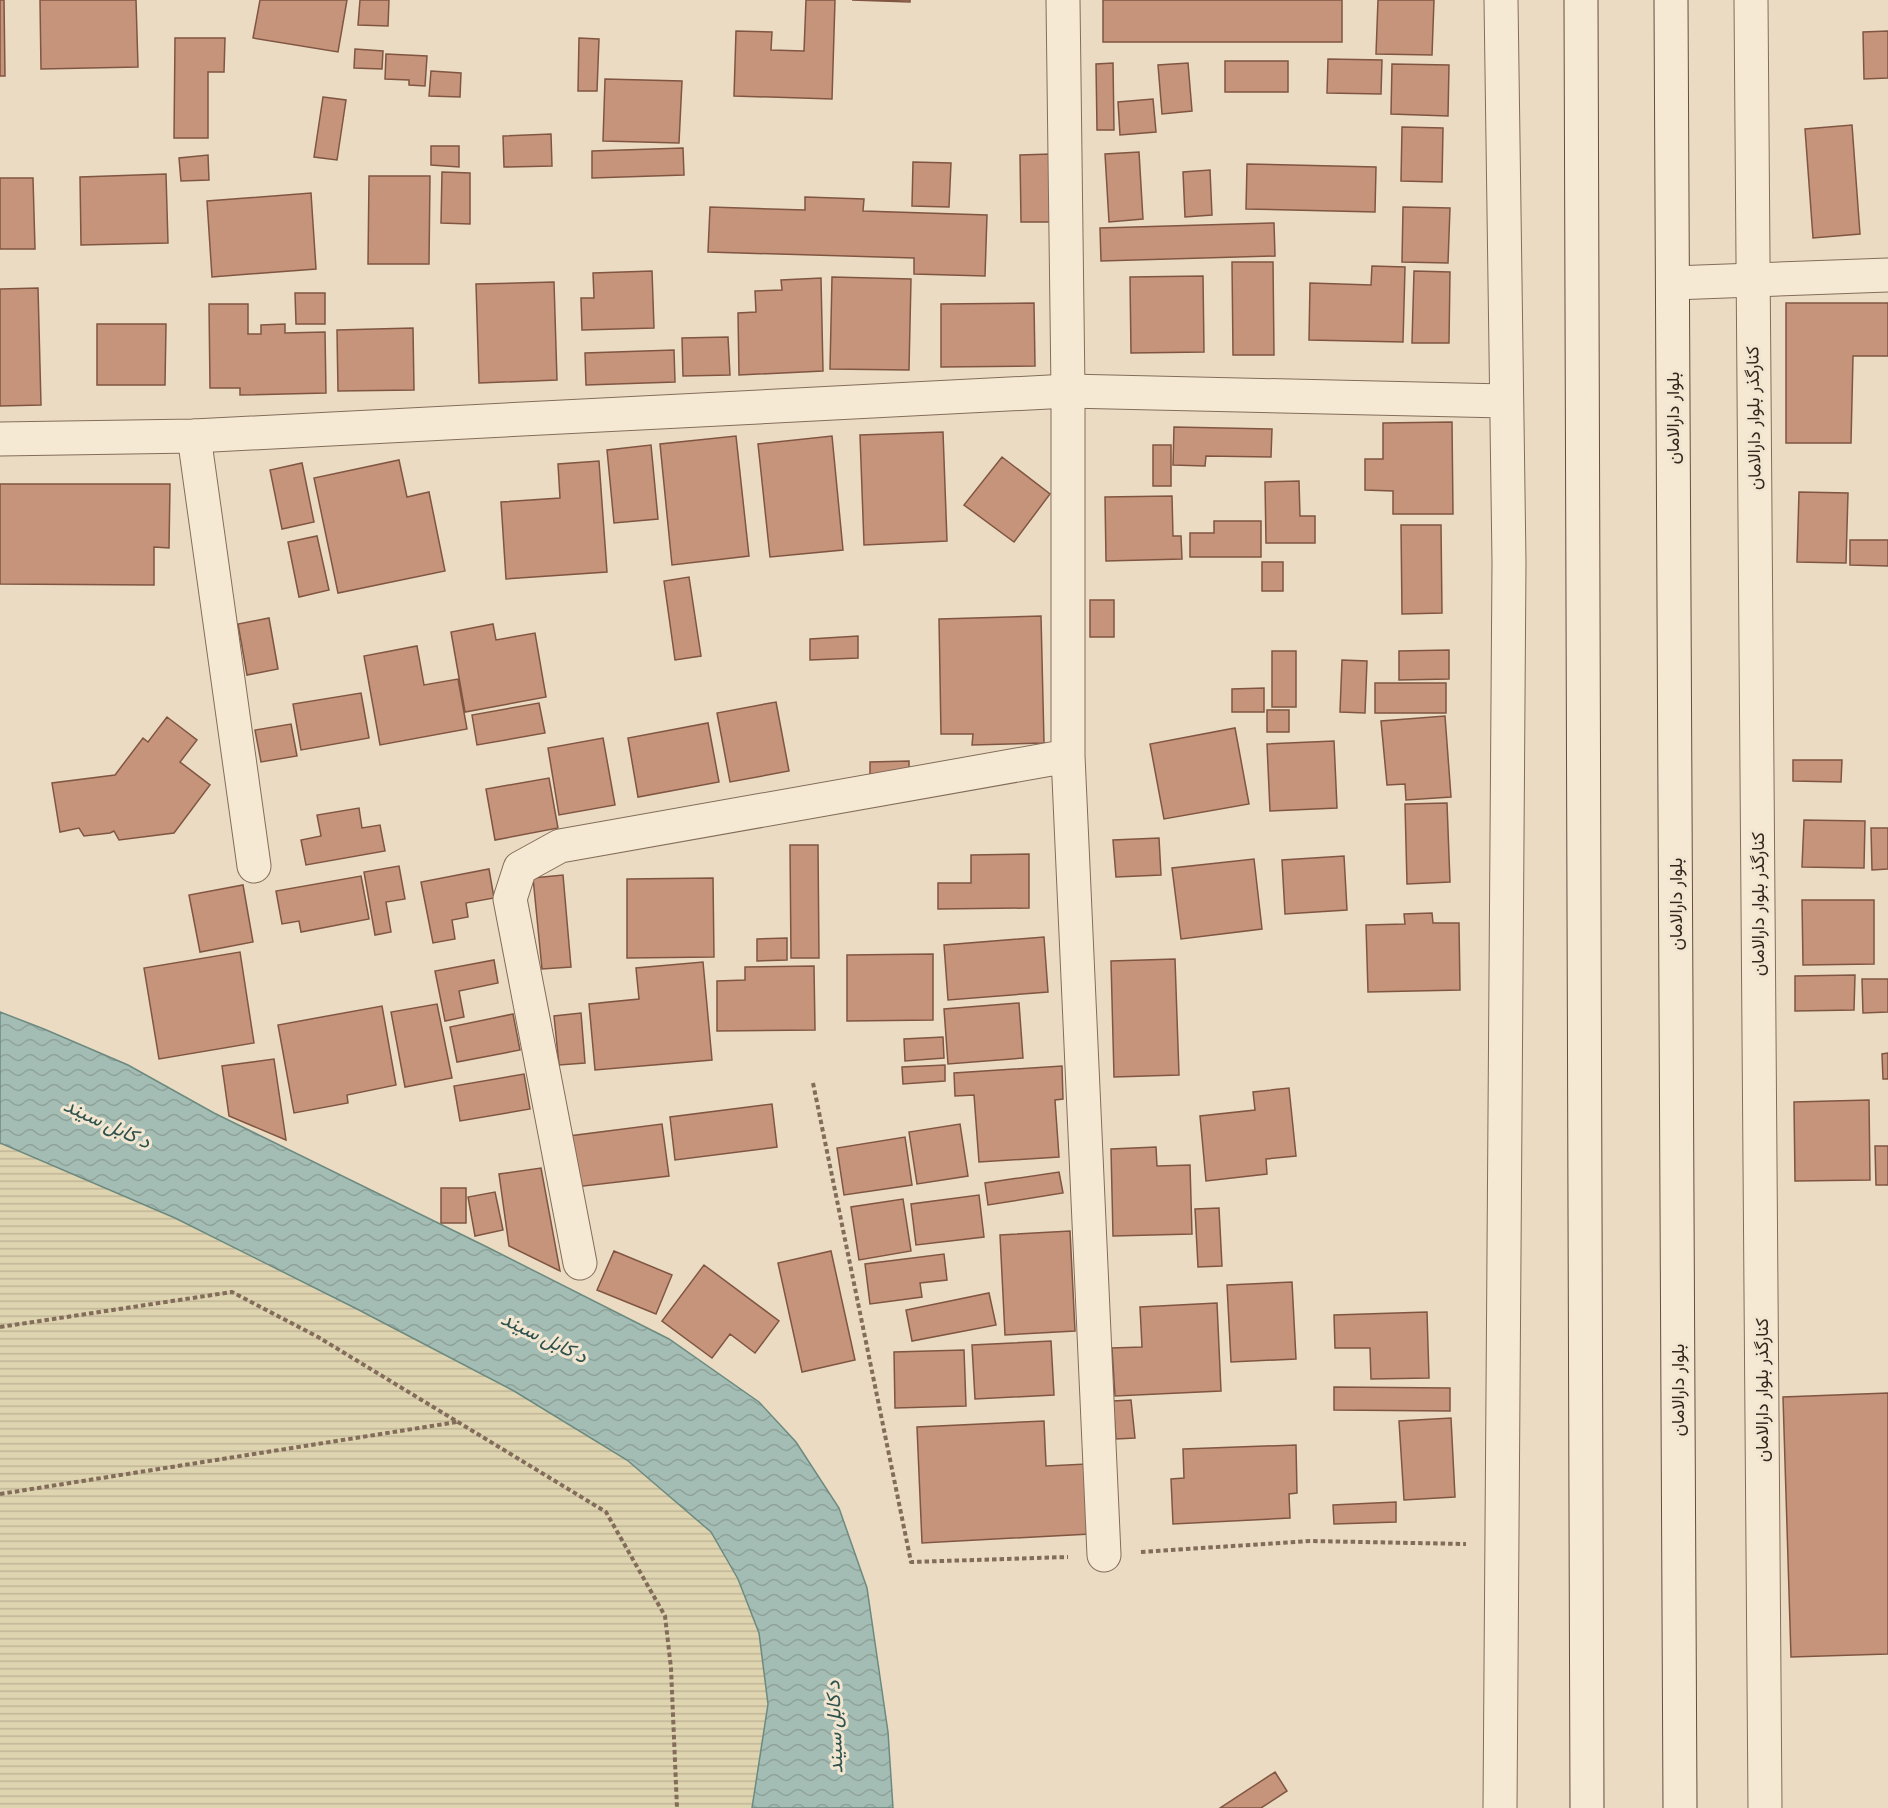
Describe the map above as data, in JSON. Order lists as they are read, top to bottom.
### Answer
{
  "streets": {
    "street": ["بلوار دارالامان", "کنارگذر بلوار دارالامان"]
  },
  "water": ["د کابل سيند"]
}
